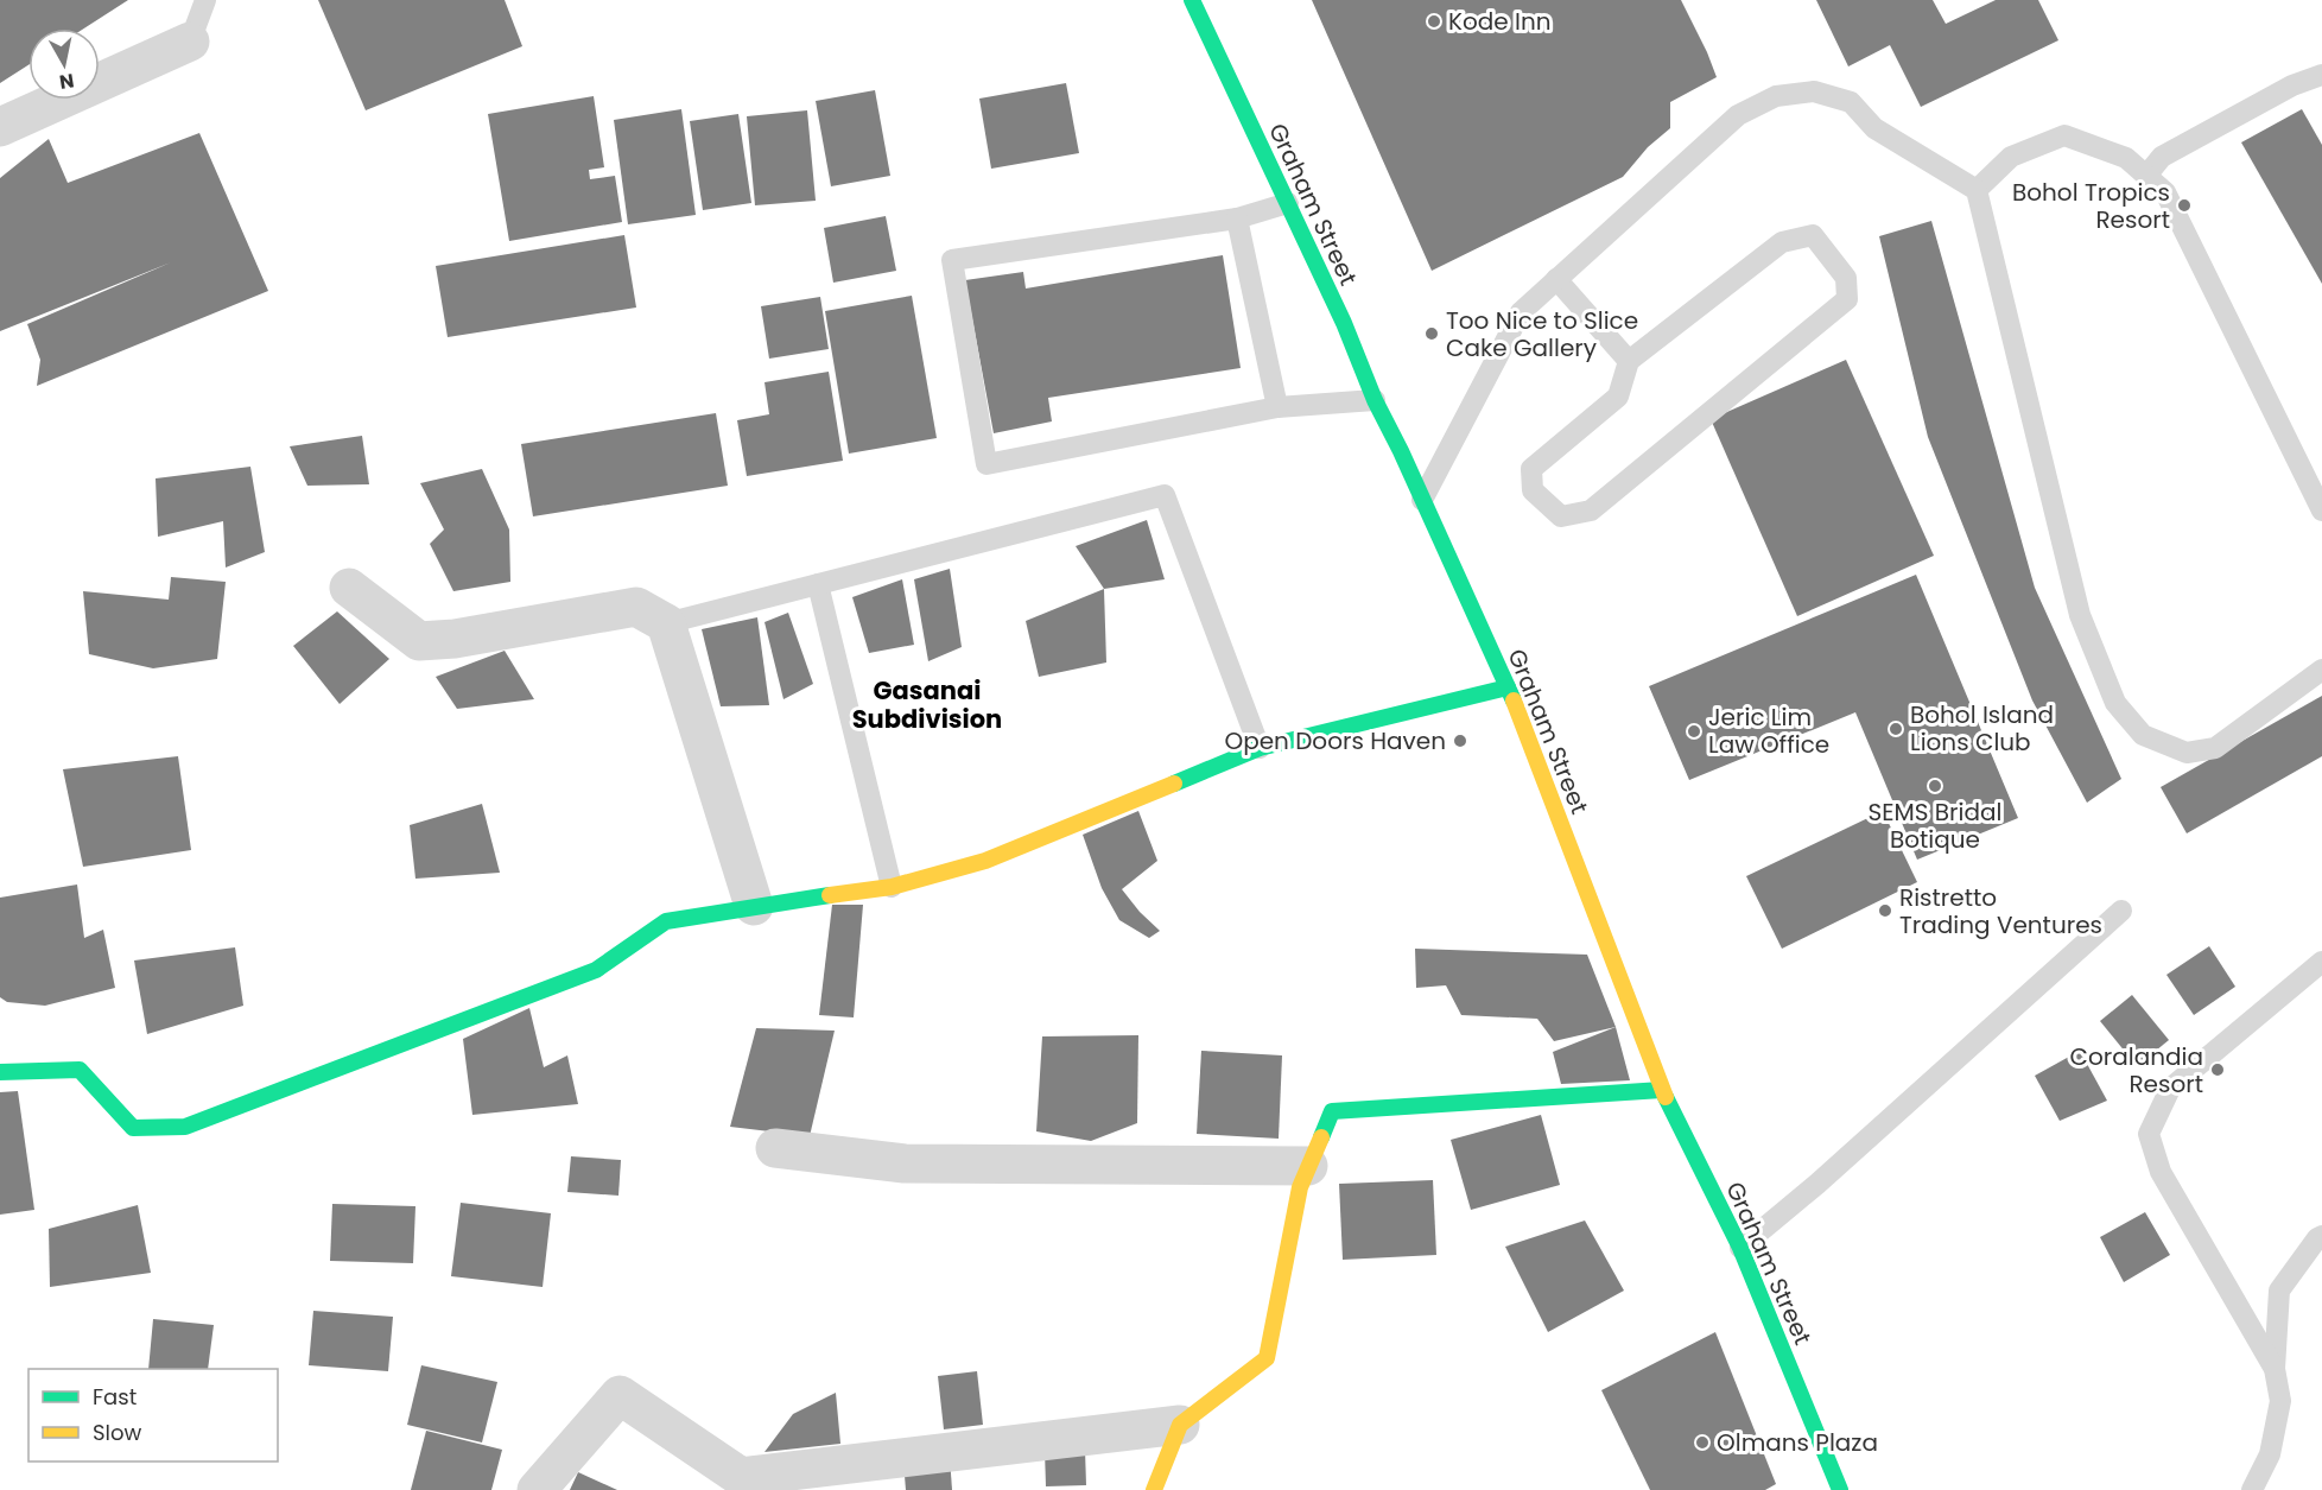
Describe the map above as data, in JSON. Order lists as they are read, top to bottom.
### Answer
{
  "streets": {
    "street": ["Graham Street"]
  },
  "districts": ["Gasanai Subdivision"],
  "places": [
    "Kode Inn",
    "Bohol Tropics Resort",
    "Too Nice to Slice Cake Gallery",
    "Bohol Island Lions Club",
    "Jeric Lim Law Office",
    "Open Doors Haven",
    "SEMS Bridal Botique",
    "Ristretto Trading Ventures",
    "Coralandia Resort",
    "Olmans Plaza"
  ],
  "legend": ["Fast", "Slow"],
  "north": "bottom"
}
